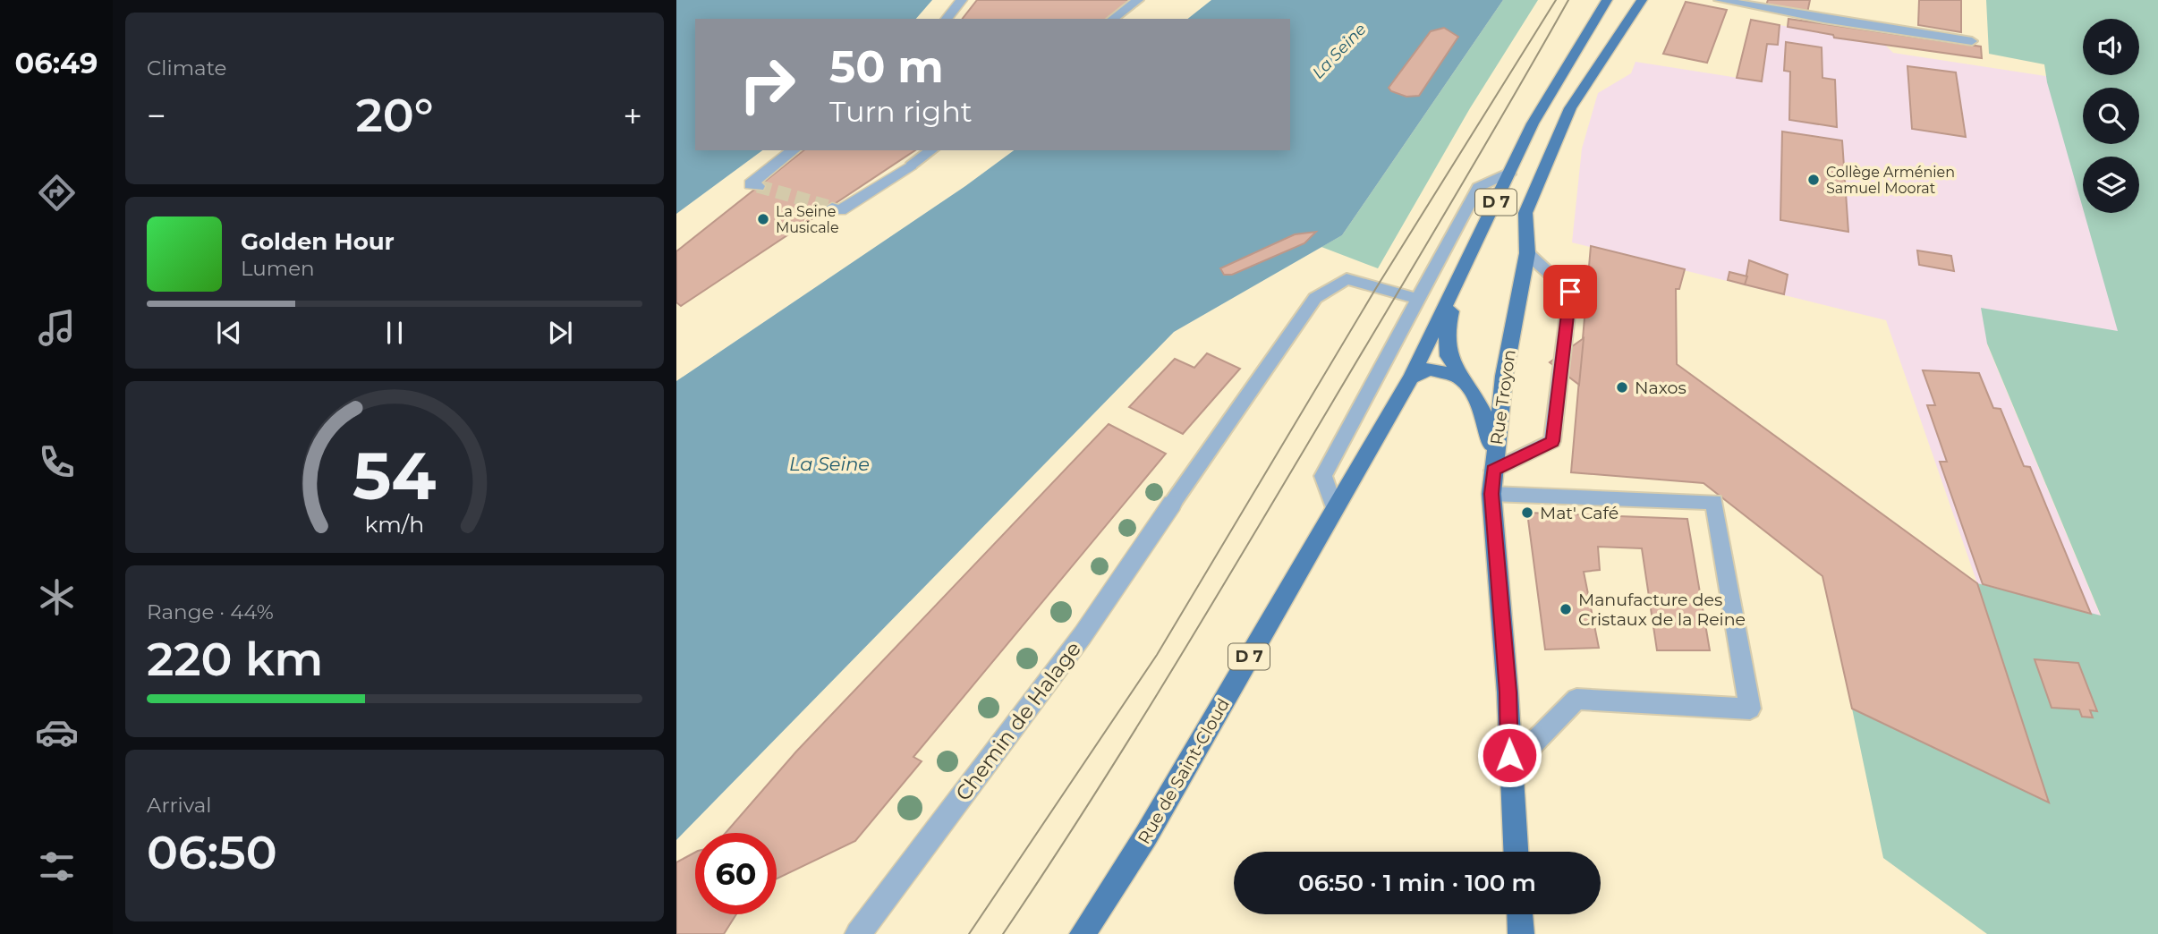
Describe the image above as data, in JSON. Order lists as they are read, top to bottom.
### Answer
{
  "streets": {
    "main road": ["D 7", "Rue Troyon", "Rue de Saint-Cloud"],
    "street": ["Chemin de Halage"]
  },
  "crossings": [
    ["D 7", "Rue de Saint-Cloud"]
  ],
  "water": ["La Seine"],
  "places": [
    "Collège Arménien Samuel Moorat",
    "La Seine Musicale",
    "Naxos",
    "Mat' Café",
    "Manufacture des Cristaux de la Reine"
  ],
  "page": {
    "tabs": "06:49",
    "tile": [
      "Climate",
      ["Range · 44%", "220 km"],
      ["Arrival", "06:50"]
    ],
    "turn": ["50 m", "Turn right"],
    "heat": ["−", "20°", "+"],
    "song": ["Golden Hour", "Lumen"],
    "limit": "60",
    "trip": "06:50 · 1 min · 100 m",
    "gauge": ["54", "km/h"]
  }
}
